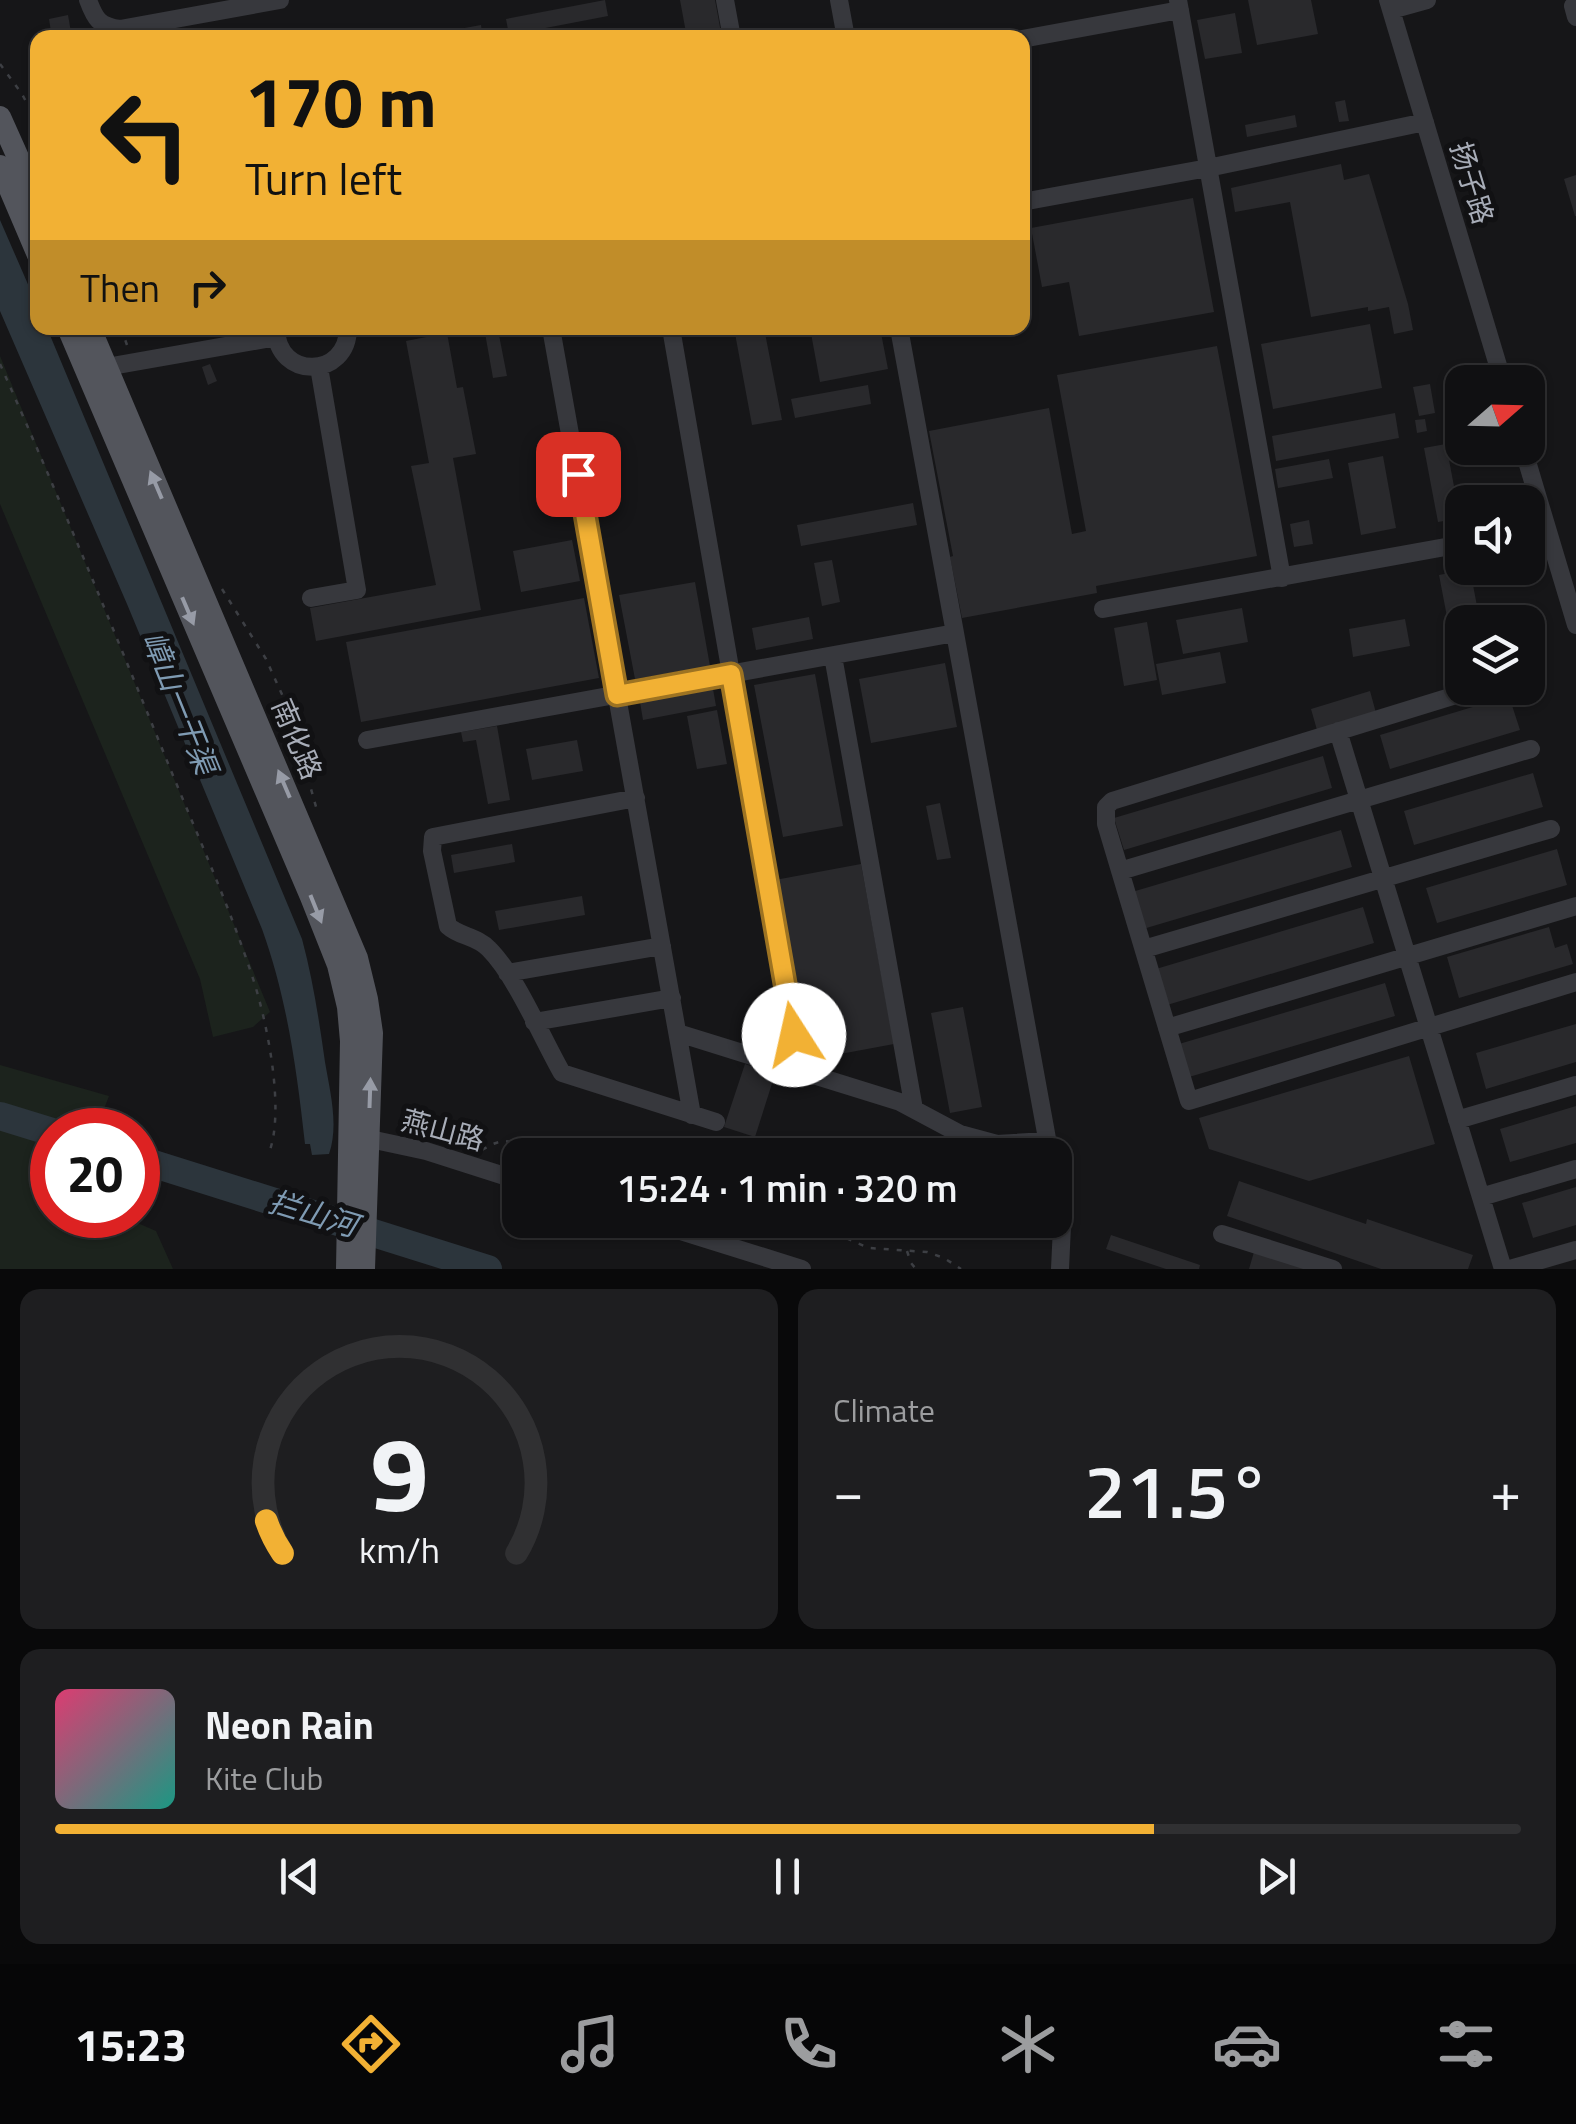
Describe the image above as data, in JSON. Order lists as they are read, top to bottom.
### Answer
{
  "streets": {
    "main road": ["南化路"],
    "street": ["扬子路", "燕山路"]
  },
  "crossings": [
    ["南化路", "燕山路"]
  ],
  "water": ["嶂山一干渠", "拦山河"],
  "north": "right",
  "page": {
    "turn": ["170 m", "Turn left"],
    "then": "Then",
    "limit": "20",
    "trip": "15:24 · 1 min · 320 m",
    "tile": "Climate",
    "heat": ["−", "21.5°", "+"],
    "song": ["Neon Rain", "Kite Club"],
    "tabs": "15:23",
    "gauge": ["9", "km/h"]
  }
}
